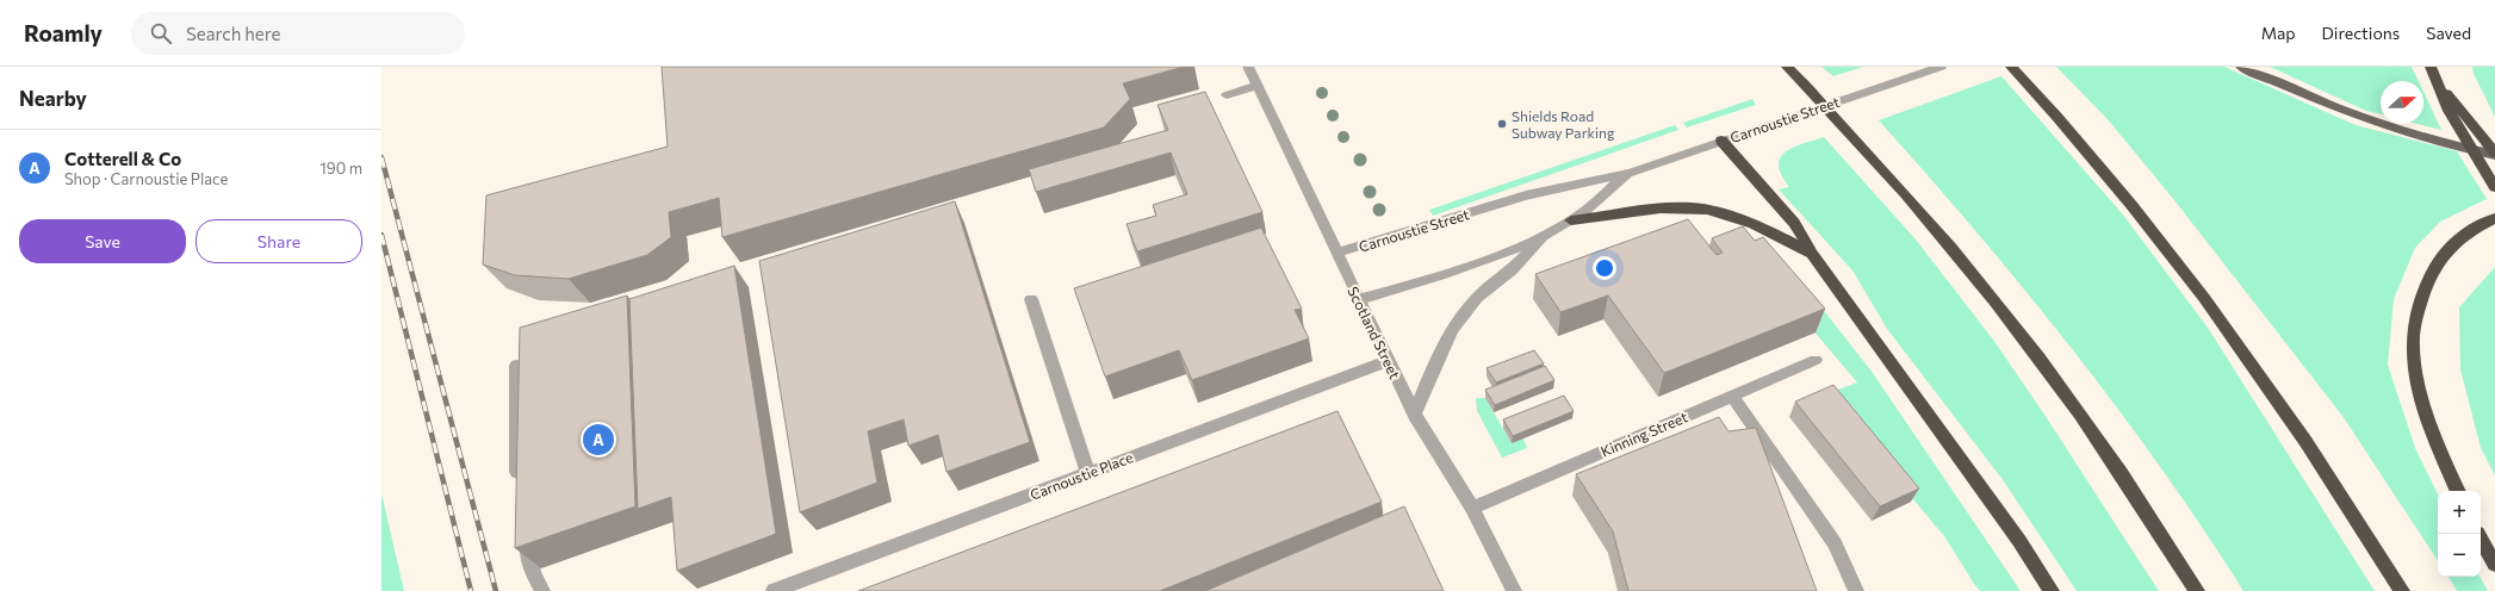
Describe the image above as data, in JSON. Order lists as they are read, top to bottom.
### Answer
{
  "streets": {
    "street": [
      "Carnoustie Street",
      "Scotland Street",
      "Kinning Street",
      "Carnoustie Place"
    ]
  },
  "crossings": [
    ["Carnoustie Street", "Scotland Street"],
    ["Scotland Street", "Kinning Street"],
    ["Scotland Street", "Carnoustie Place"]
  ],
  "places": ["Shields Road Subway Parking"],
  "north": "right",
  "page": {
    "header": "Roamly",
    "search": "Search here",
    "nav": ["Map", "Directions", "Saved"],
    "heading": "Nearby",
    "list": [
      {
        "mark": "A",
        "name": "Cotterell & Co",
        "note": "Shop · Carnoustie Place",
        "value": "190 m"
      }
    ],
    "buttons": ["Save", "Share"],
    "pins": "A",
    "map_buttons": ["+", "−"]
  }
}
